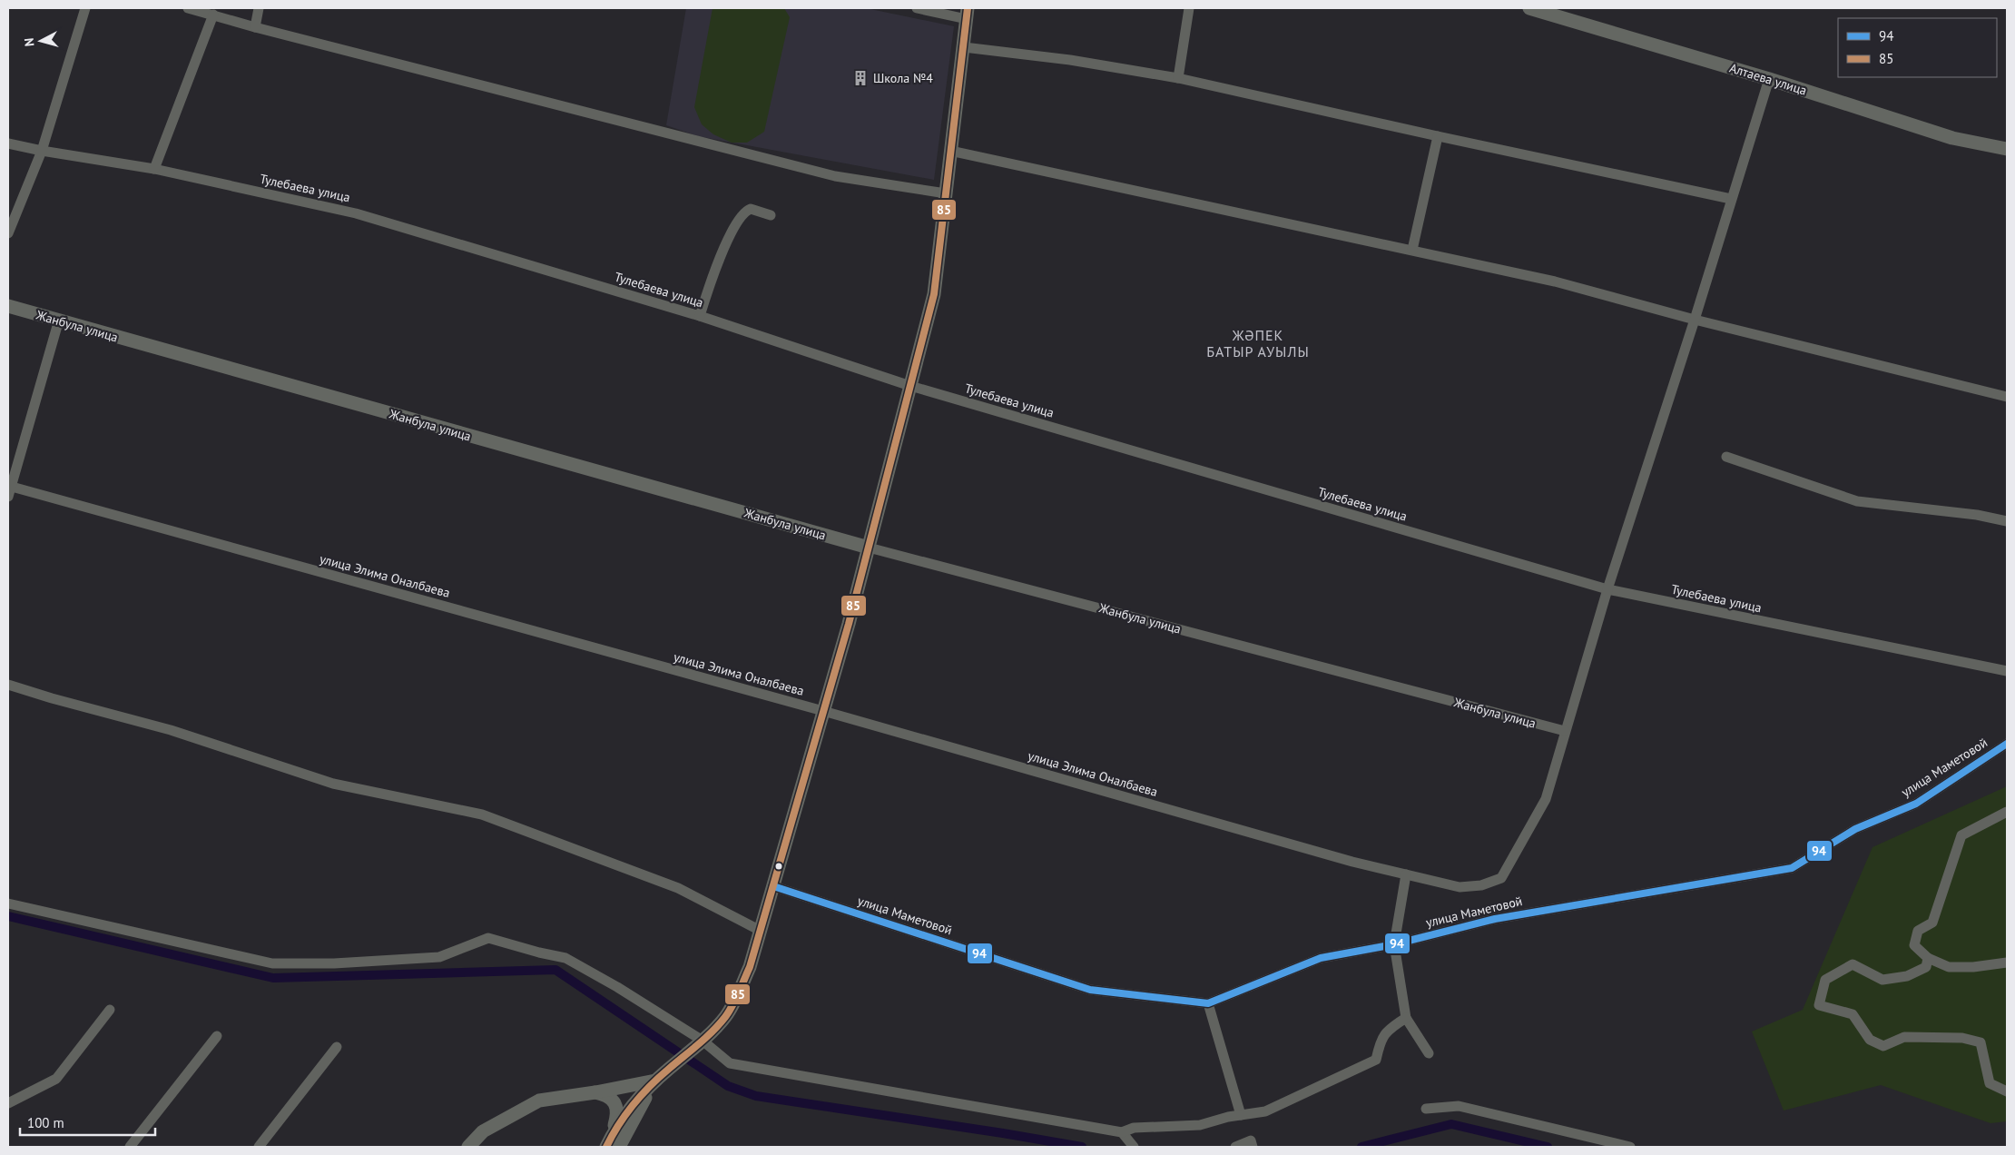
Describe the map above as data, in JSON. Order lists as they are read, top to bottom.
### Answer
{
  "streets": {
    "street": [
      "Алтаева улица",
      "Тулебаева улица",
      "Жанбула улица",
      "улица Элима Оналбаева",
      "улица Маметовой"
    ]
  },
  "crossings": [
    ["Алтаева улица", "улица Элима Оналбаева"],
    ["Тулебаева улица", "улица Элима Оналбаева"],
    ["Жанбула улица", "улица Элима Оналбаева"]
  ],
  "districts": ["ЖӘПЕК БАТЫР АУЫЛЫ"],
  "places": {
    "building": ["Школа №4"]
  },
  "lines": ["transit line 85", "transit line 94"],
  "legend": ["94", "85"],
  "scale_bar": "100 m",
  "north": "left"
}
